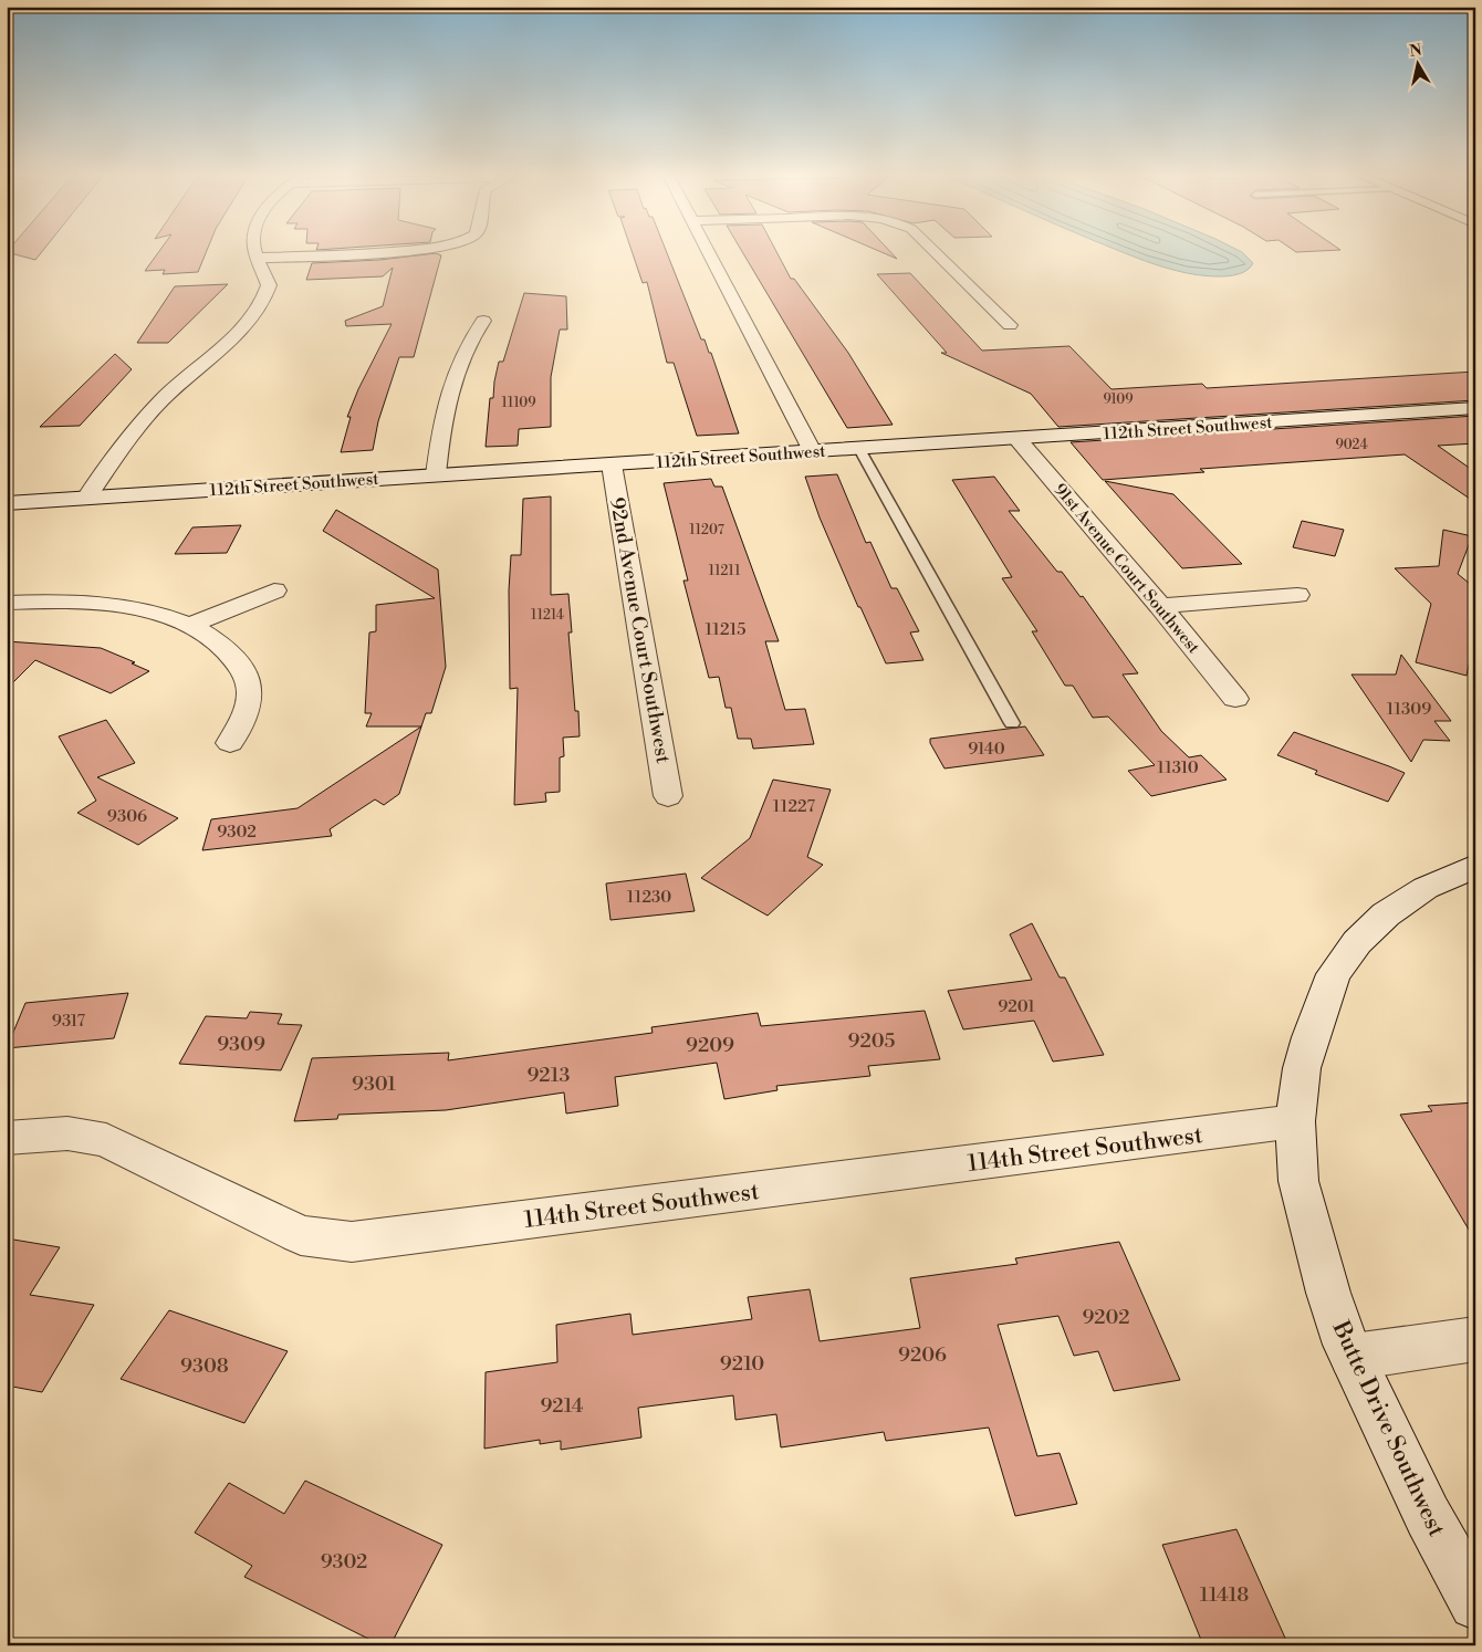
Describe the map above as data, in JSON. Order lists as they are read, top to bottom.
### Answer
{
  "streets": {
    "street": [
      "112th Street Southwest",
      "91st Avenue Court Southwest",
      "92nd Avenue Court Southwest",
      "114th Street Southwest",
      "Butte Drive Southwest"
    ]
  },
  "crossings": [
    ["112th Street Southwest", "91st Avenue Court Southwest"],
    ["112th Street Southwest", "92nd Avenue Court Southwest"],
    ["114th Street Southwest", "Butte Drive Southwest"]
  ],
  "house_numbers": [
    "9109",
    "11109",
    "9024",
    "11207",
    "11211",
    "11214",
    "11215",
    "11309",
    "9140",
    "11310",
    "11227",
    "9306",
    "9302",
    "11230",
    "9201",
    "9317",
    "9205",
    "9309",
    "9209",
    "9213",
    "9301",
    "9202",
    "9206",
    "9210",
    "9308",
    "9214",
    "9302",
    "11418"
  ],
  "north": "top"
}
